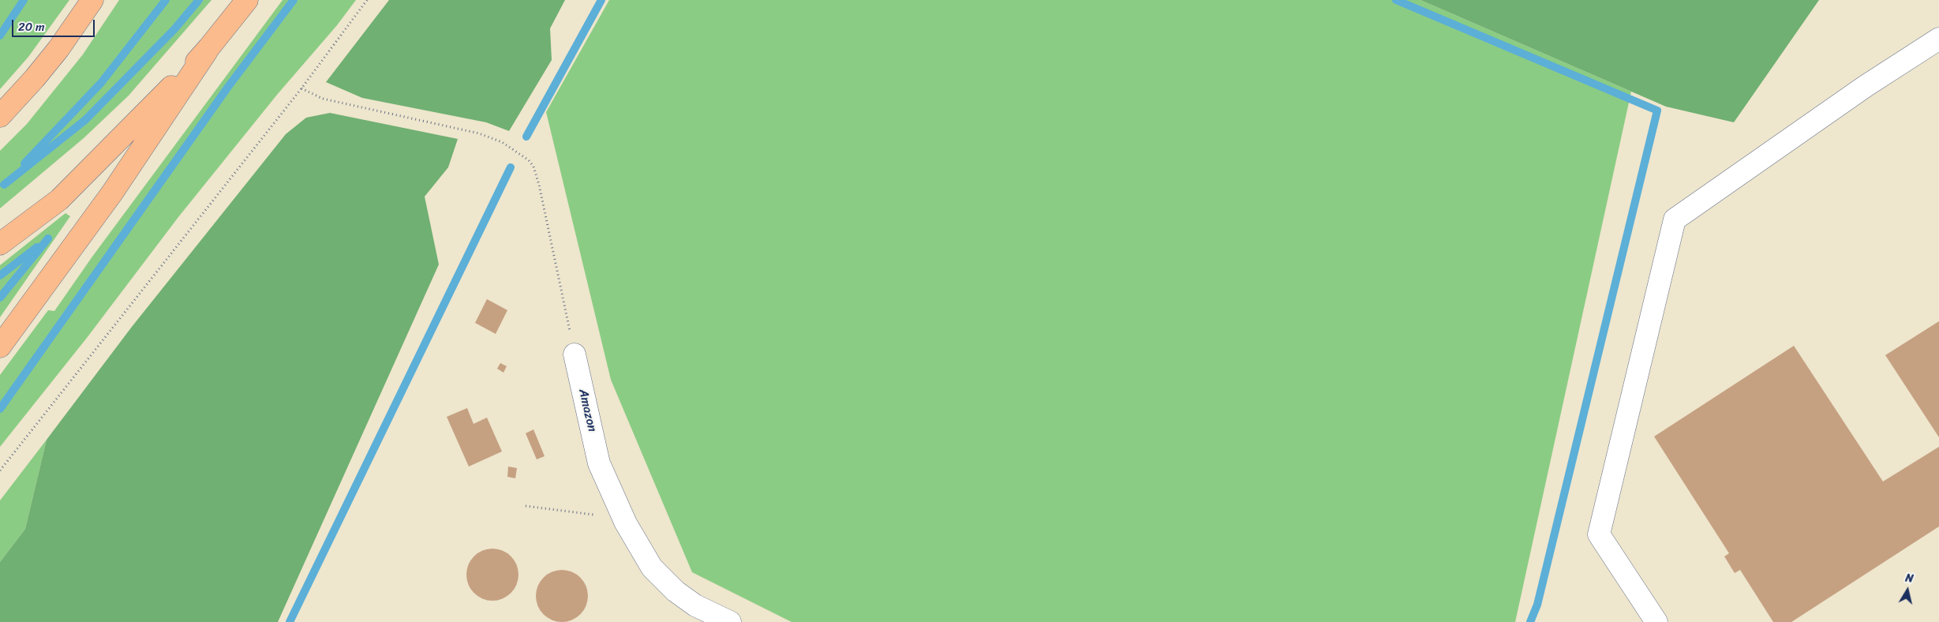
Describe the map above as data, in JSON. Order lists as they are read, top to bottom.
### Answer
{
  "streets": {
    "lane": ["Amazon"]
  },
  "scale_bar": "20 m",
  "north": "top"
}
